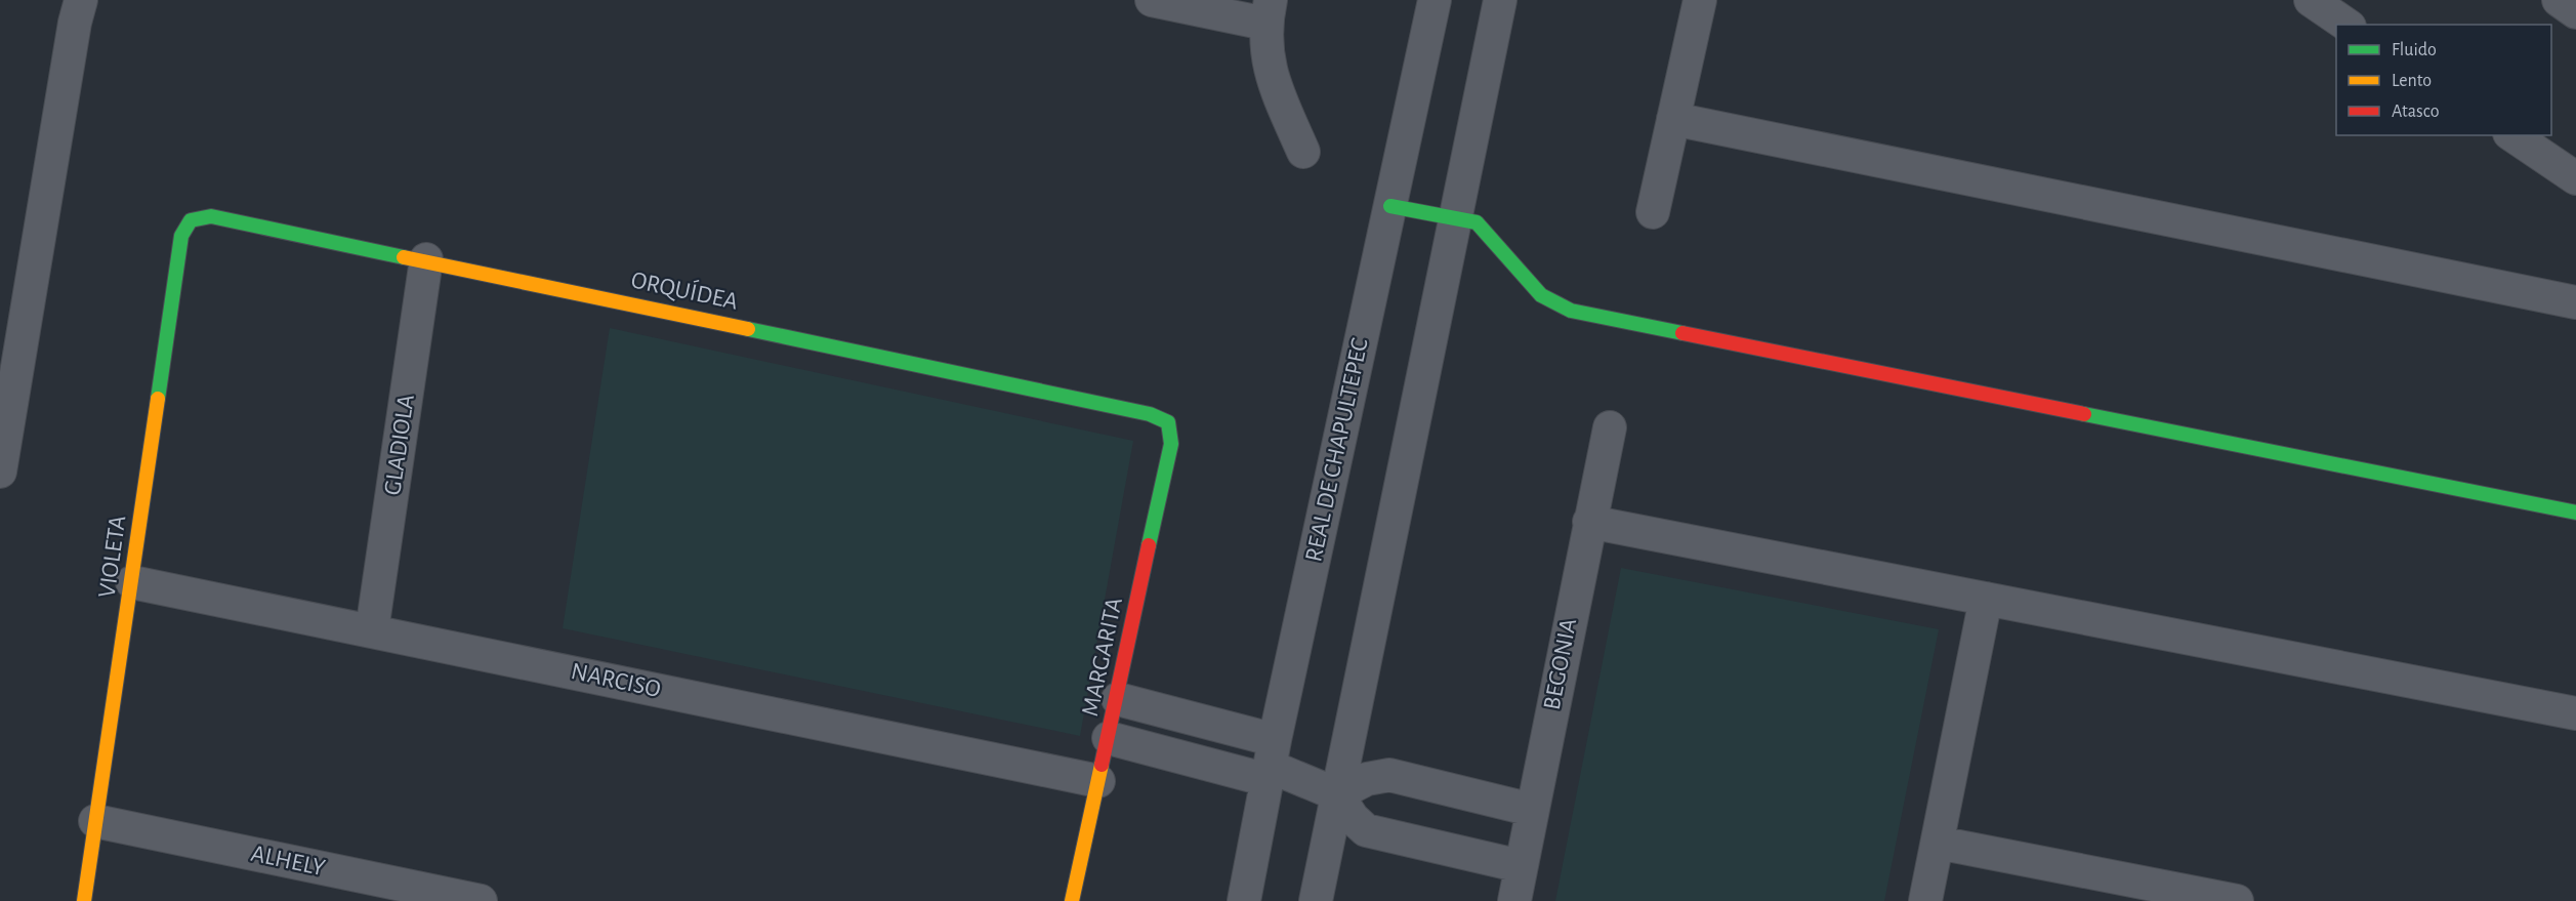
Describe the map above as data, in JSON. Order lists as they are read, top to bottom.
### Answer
{
  "streets": {
    "street": [
      "ORQUÍDEA",
      "GLADIOLA",
      "REAL DE CHAPULTEPEC",
      "VIOLETA",
      "MARGARITA",
      "BEGONIA",
      "NARCISO",
      "ALHELY"
    ]
  },
  "crossings": [
    ["ORQUÍDEA", "GLADIOLA"],
    ["ORQUÍDEA", "VIOLETA"],
    ["ORQUÍDEA", "MARGARITA"],
    ["GLADIOLA", "NARCISO"],
    ["VIOLETA", "NARCISO"],
    ["VIOLETA", "ALHELY"],
    ["MARGARITA", "NARCISO"]
  ],
  "legend": ["Fluido", "Lento", "Atasco"]
}
